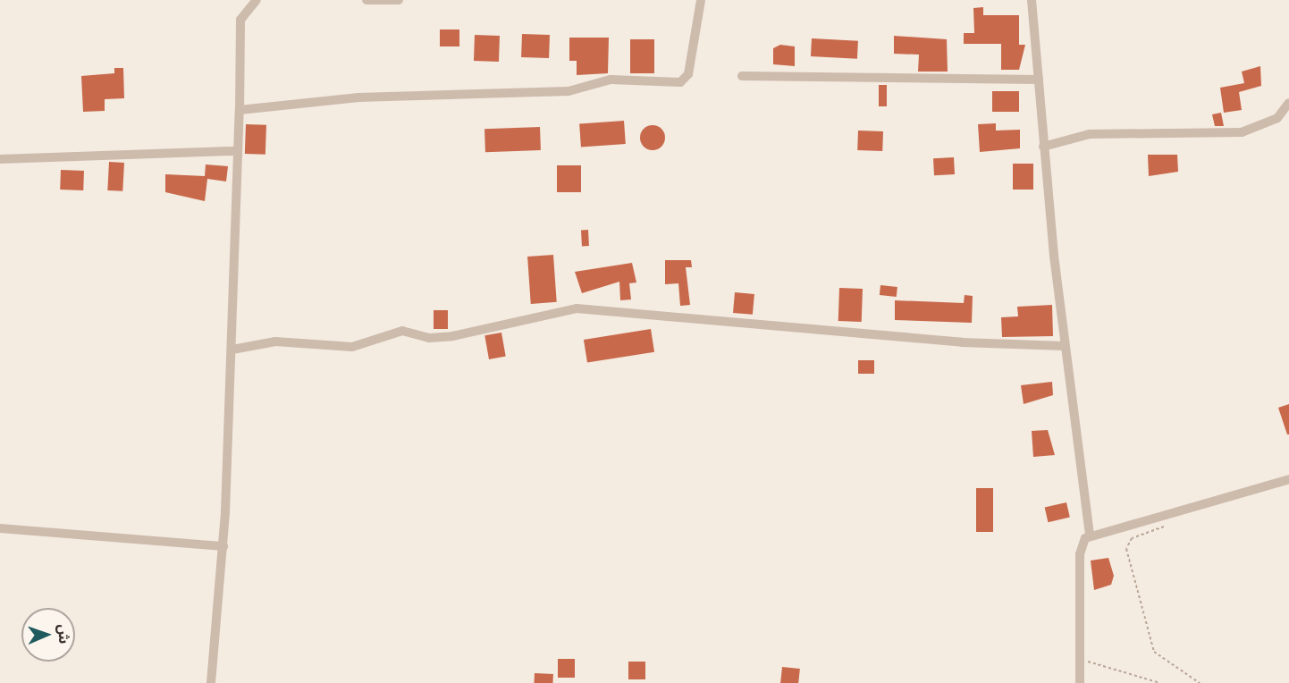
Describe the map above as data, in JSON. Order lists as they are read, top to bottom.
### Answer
{
  "north": "right"
}
